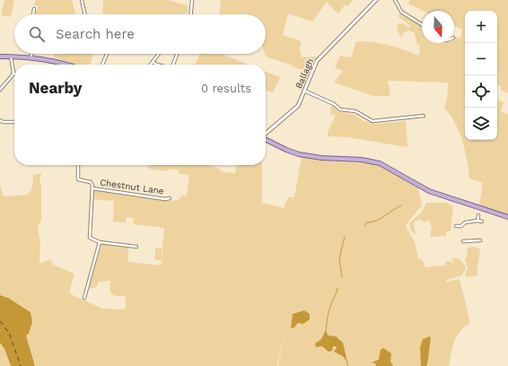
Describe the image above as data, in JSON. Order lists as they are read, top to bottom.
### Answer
{
  "streets": {
    "street": ["Ballagh", "Chestnut Lane"]
  },
  "north": "bottom",
  "page": {
    "map_buttons": ["+", "−"],
    "search": "Search here",
    "heading": ["Nearby", "0 results"]
  }
}
